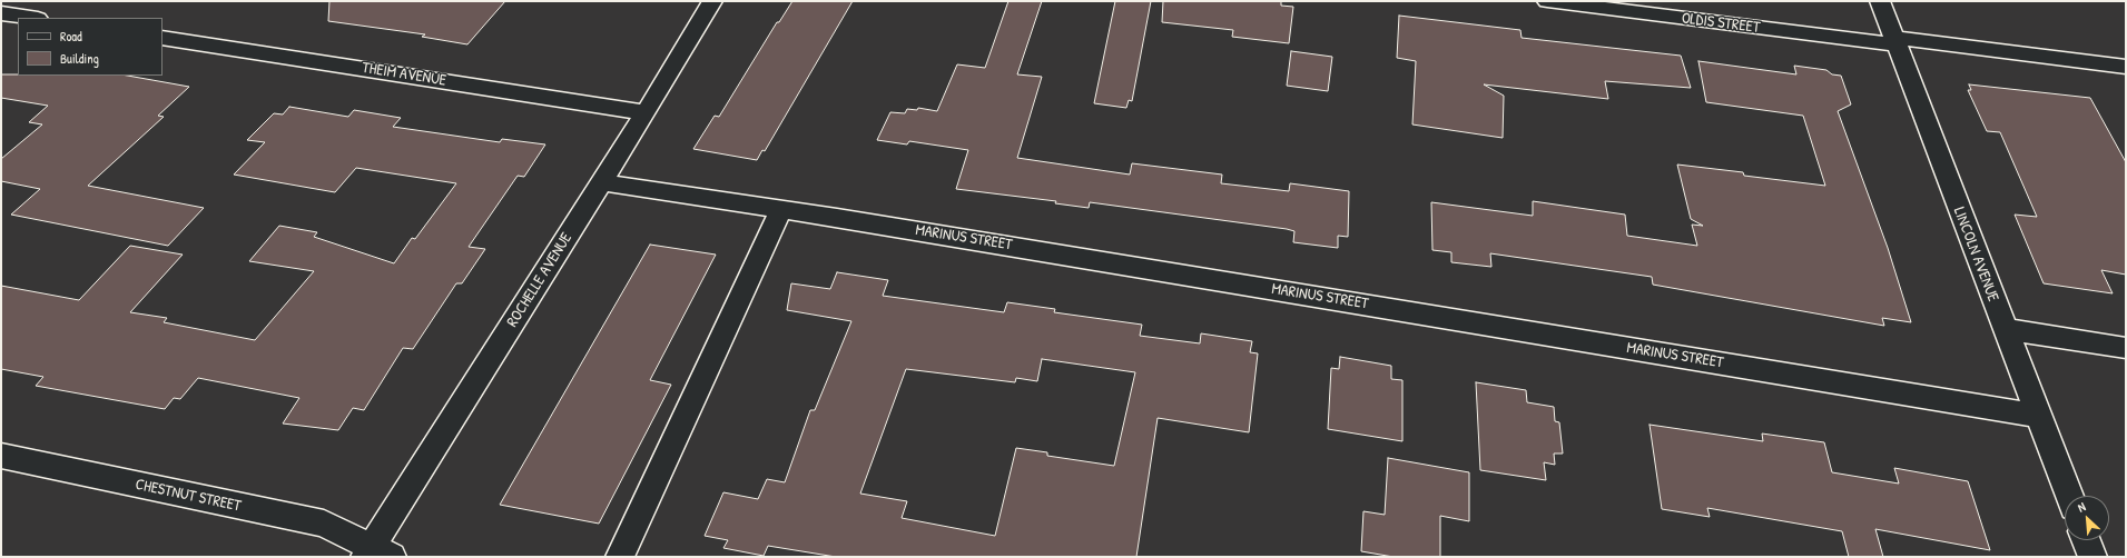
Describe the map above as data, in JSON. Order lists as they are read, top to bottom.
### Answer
{
  "streets": {
    "street": [
      "OLDIS STREET",
      "THEIM AVENUE",
      "MARINUS STREET",
      "LINCOLN AVENUE",
      "ROCHELLE AVENUE",
      "CHESTNUT STREET"
    ]
  },
  "crossings": [
    ["OLDIS STREET", "LINCOLN AVENUE"],
    ["THEIM AVENUE", "ROCHELLE AVENUE"],
    ["MARINUS STREET", "LINCOLN AVENUE"],
    ["MARINUS STREET", "ROCHELLE AVENUE"],
    ["ROCHELLE AVENUE", "CHESTNUT STREET"]
  ],
  "legend": ["Road", "Building"],
  "north": "top left"
}
